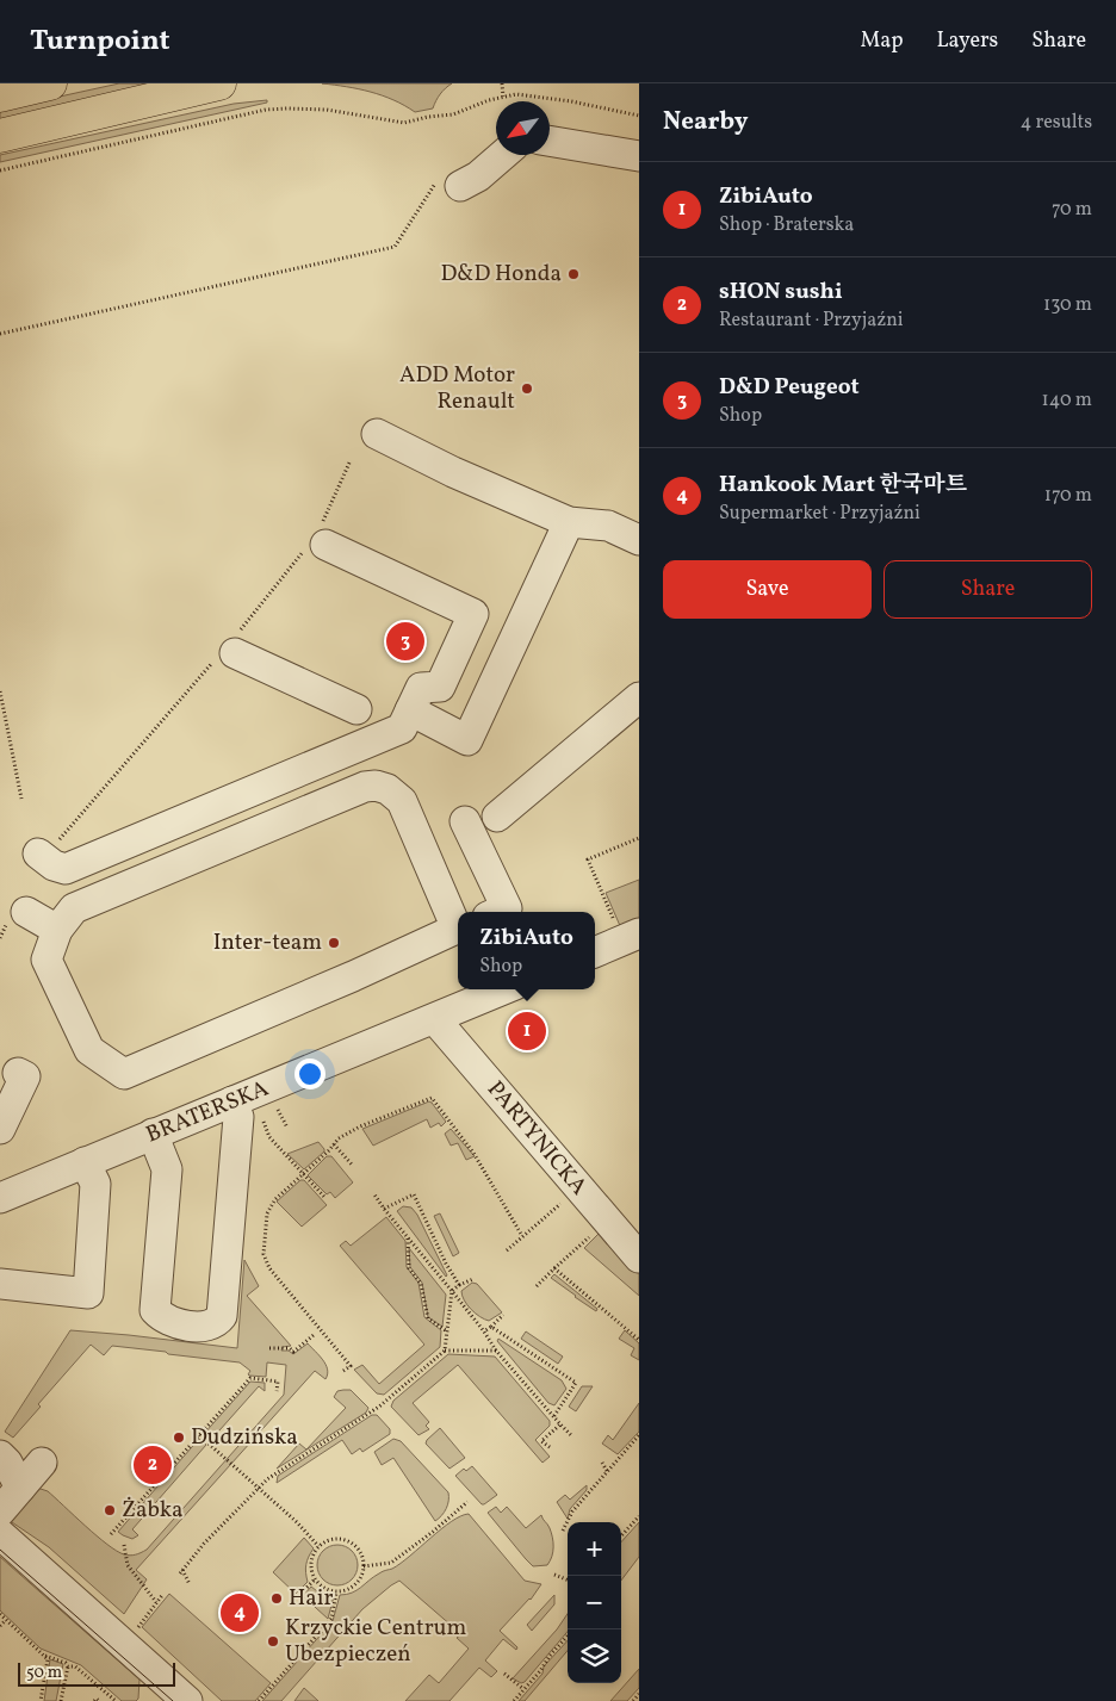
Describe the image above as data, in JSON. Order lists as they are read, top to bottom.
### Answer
{
  "streets": {
    "street": ["BRATERSKA", "PARTYNICKA"]
  },
  "crossings": [
    ["BRATERSKA", "PARTYNICKA"]
  ],
  "places": [
    "D&D Honda",
    "ADD Motor Renault",
    "Inter-team",
    "Dudzińska",
    "Żabka",
    "Hair",
    "Krzyckie Centrum Ubezpieczeń"
  ],
  "scale_bar": "50 m",
  "north": "bottom left",
  "page": {
    "header": "Turnpoint",
    "nav": ["Map", "Layers", "Share"],
    "heading": ["Nearby", "4 results"],
    "list": [
      {
        "mark": "1",
        "name": "ZibiAuto",
        "note": "Shop · Braterska",
        "value": "70 m"
      },
      {
        "mark": "2",
        "name": "sHON sushi",
        "note": "Restaurant · Przyjaźni",
        "value": "130 m"
      },
      {
        "mark": "3",
        "name": "D&D Peugeot",
        "note": "Shop",
        "value": "140 m"
      },
      {
        "mark": "4",
        "name": "Hankook Mart 한국마트",
        "note": "Supermarket · Przyjaźni",
        "value": "170 m"
      }
    ],
    "buttons": ["Save", "Share"],
    "pins": [
      "3",
      "1",
      "2",
      "4"
    ],
    "popup": ["ZibiAuto", "Shop"],
    "map_buttons": ["+", "−"],
    "scale": "50 m"
  }
}
